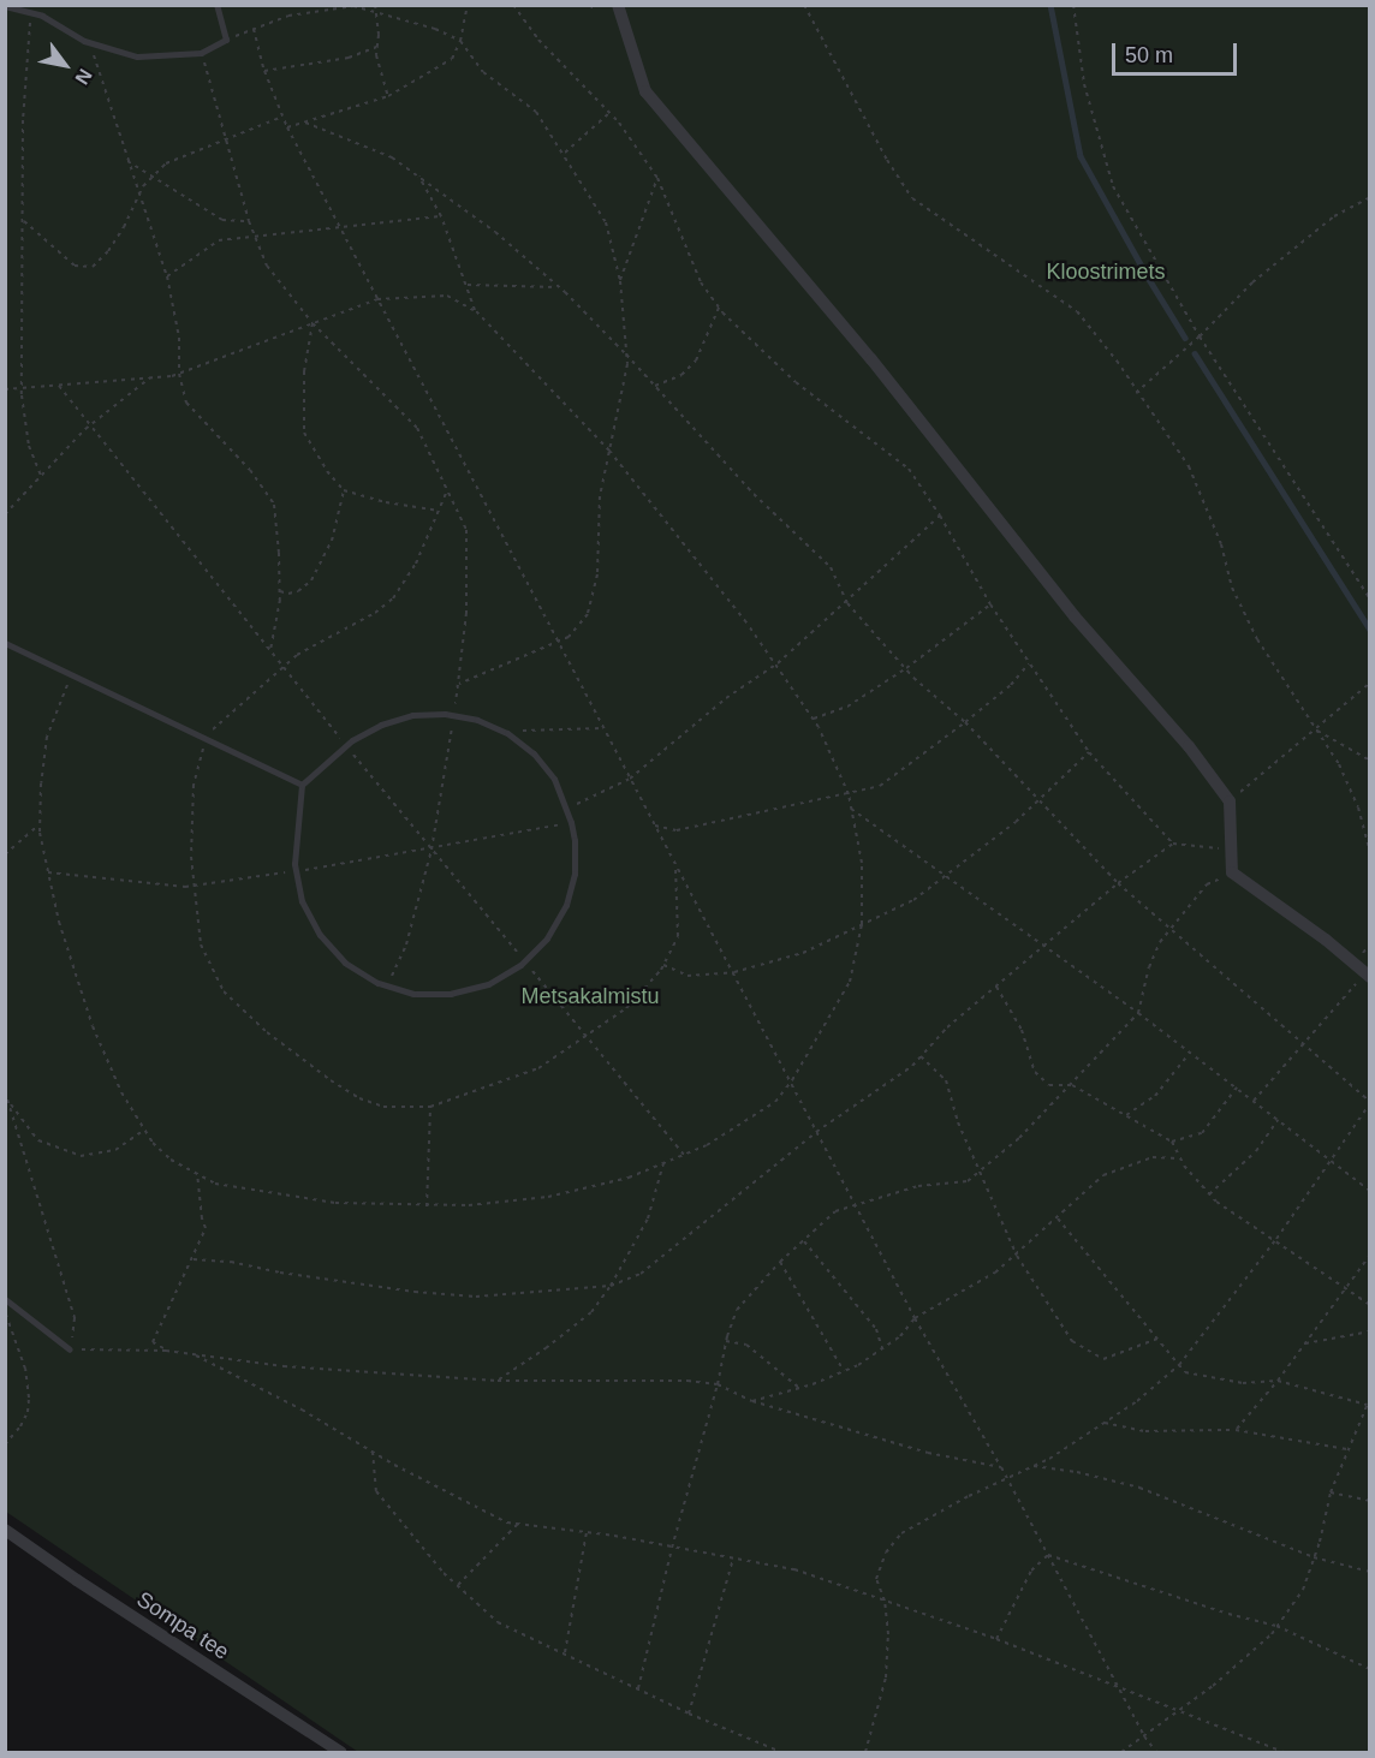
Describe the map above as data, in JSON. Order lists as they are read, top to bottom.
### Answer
{
  "streets": {
    "street": ["Sompa tee"]
  },
  "parks": ["Kloostrimets", "Metsakalmistu"],
  "scale_bar": "50 m",
  "north": "bottom right"
}
